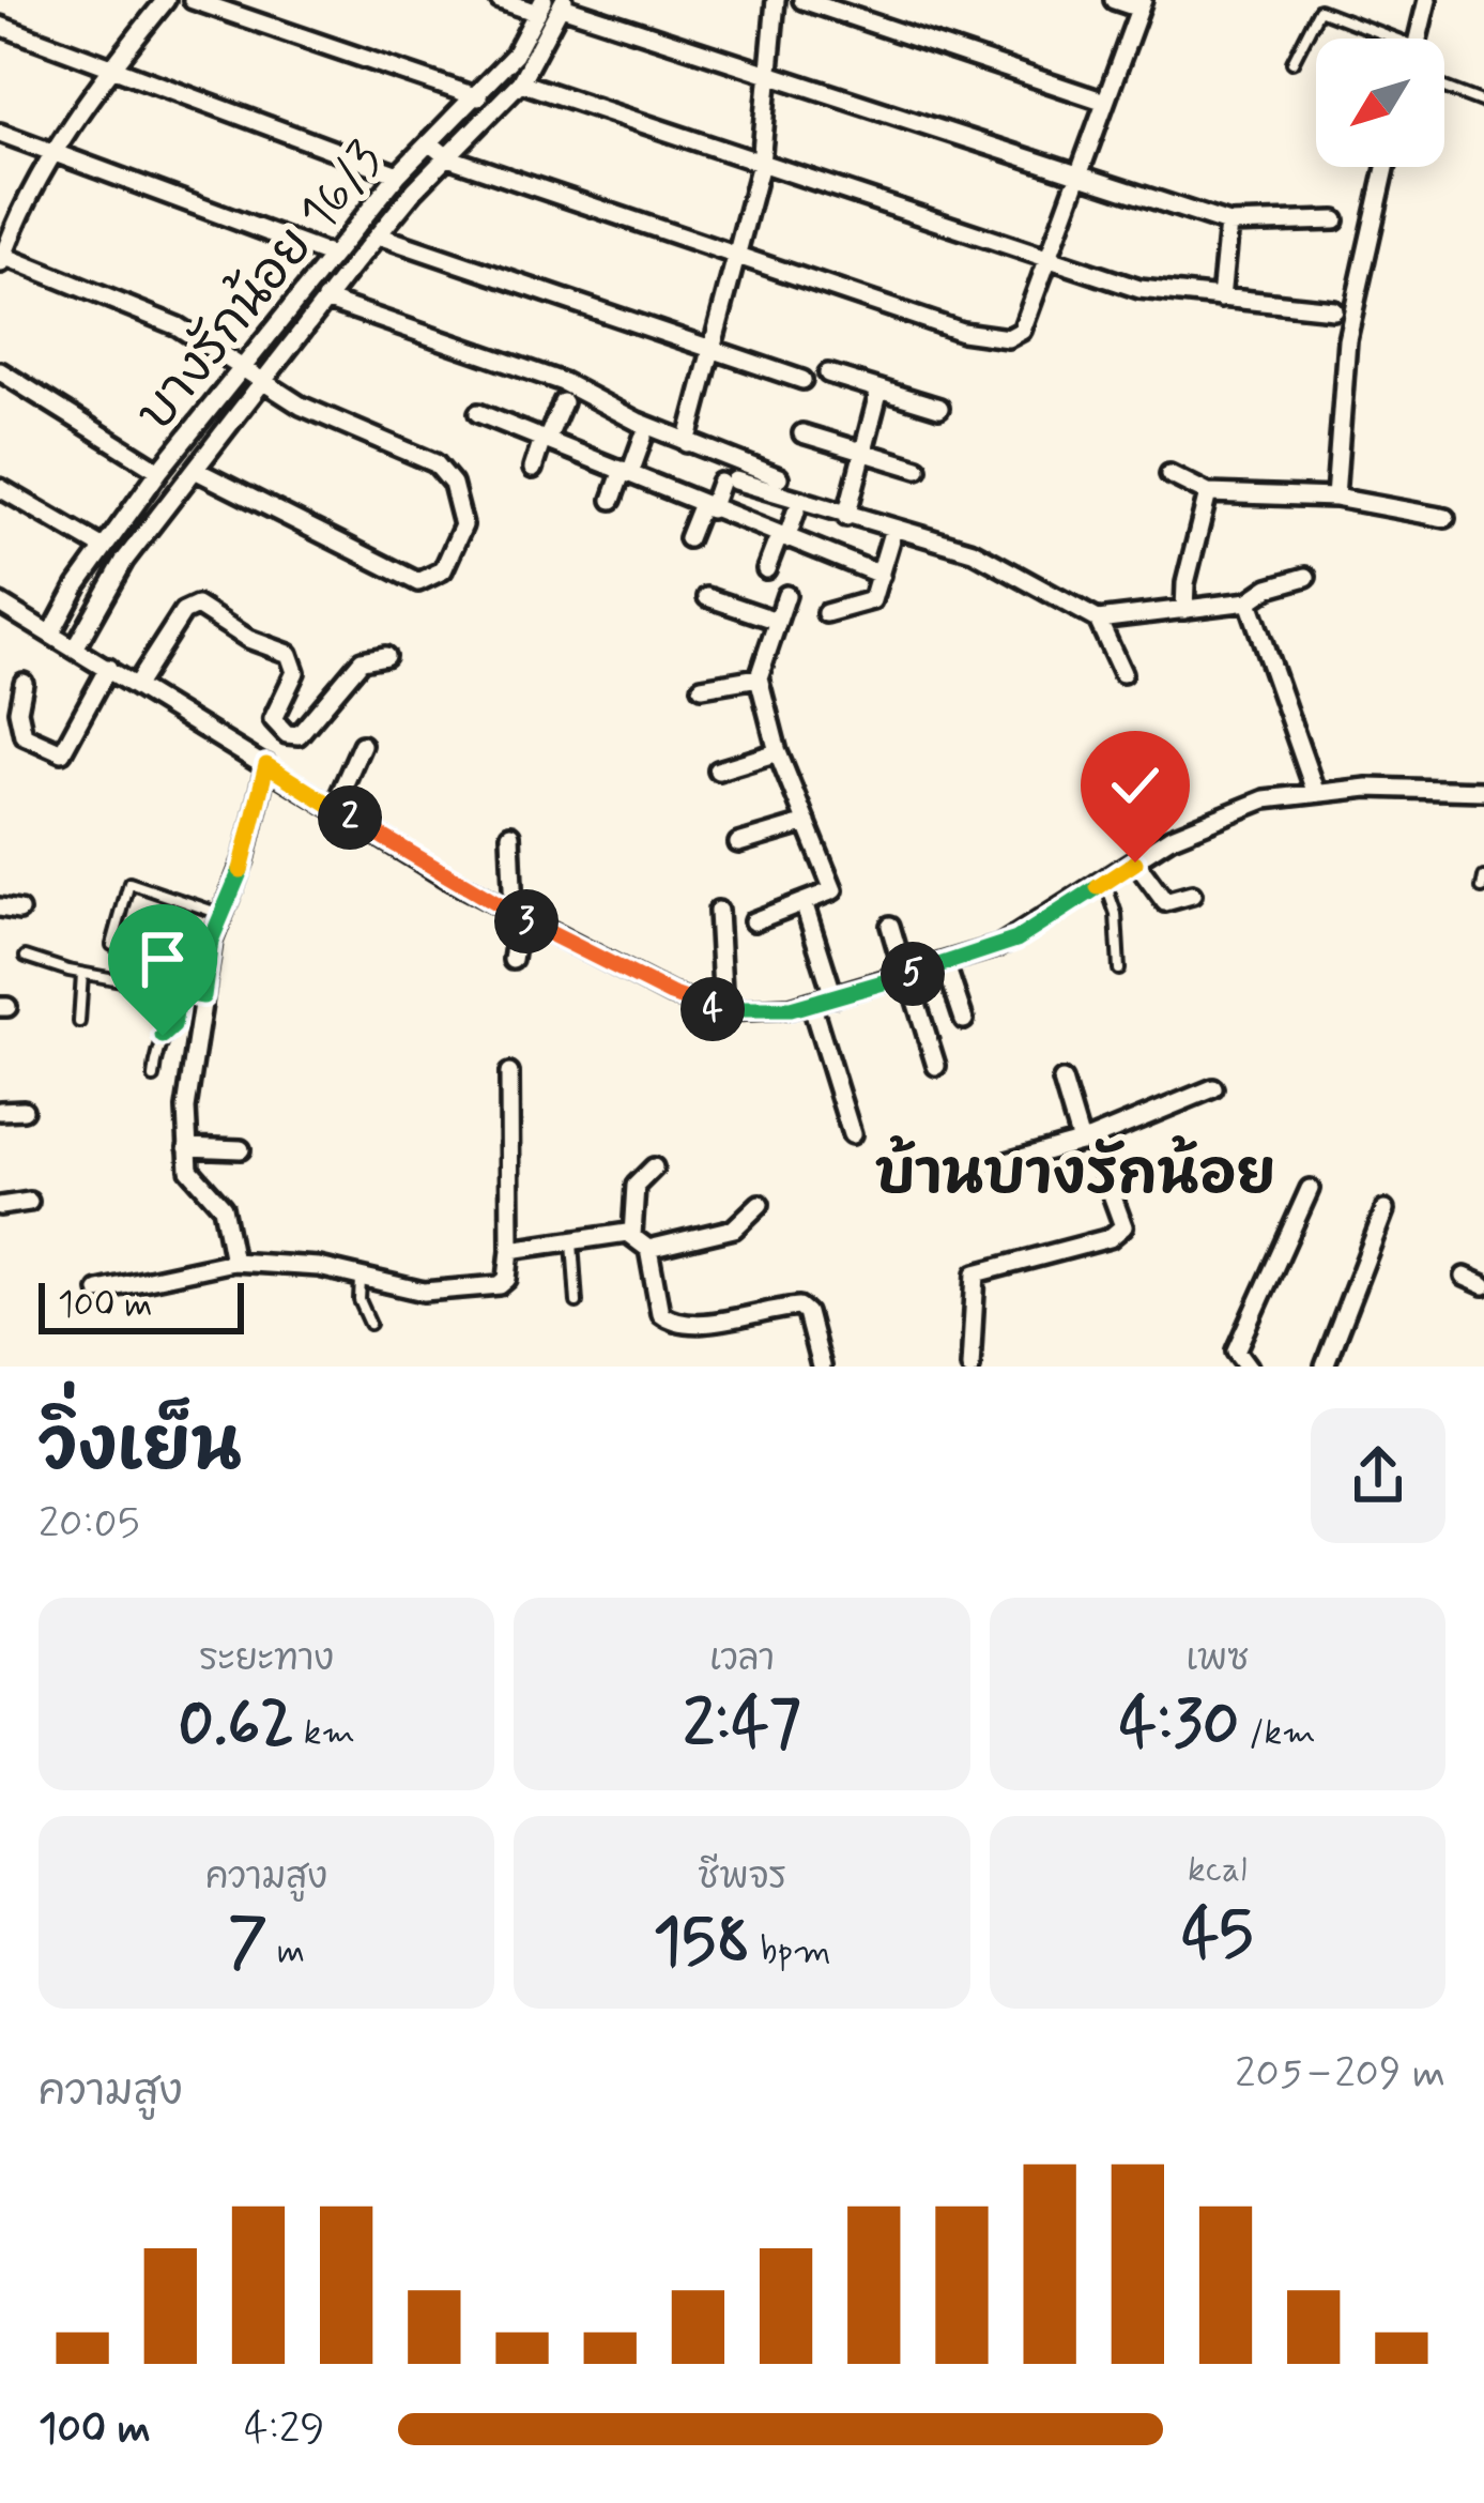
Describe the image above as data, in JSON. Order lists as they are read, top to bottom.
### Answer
{
  "streets": {
    "street": ["บางรักน้อย 16/3"]
  },
  "districts": ["บ้านบางรักน้อย"],
  "scale_bar": "100 m",
  "north": "bottom left",
  "page": {
    "pins": [
      "2",
      "3",
      "5",
      "4"
    ],
    "scale": "100 m",
    "heading": ["วิ่งเย็น", "20:05"],
    "stats": [
      ["ระยะทาง", "0.62 km"],
      ["เวลา", "2:47"],
      ["เพซ", "4:30 /km"],
      ["ความสูง", "7 m"],
      ["ชีพจร", "158 bpm"],
      ["kcal", "45"]
    ],
    "chart": ["ความสูง", "205–209 m"],
    "list": [
      {
        "name": "100 m",
        "note": "4:29"
      }
    ]
  }
}
